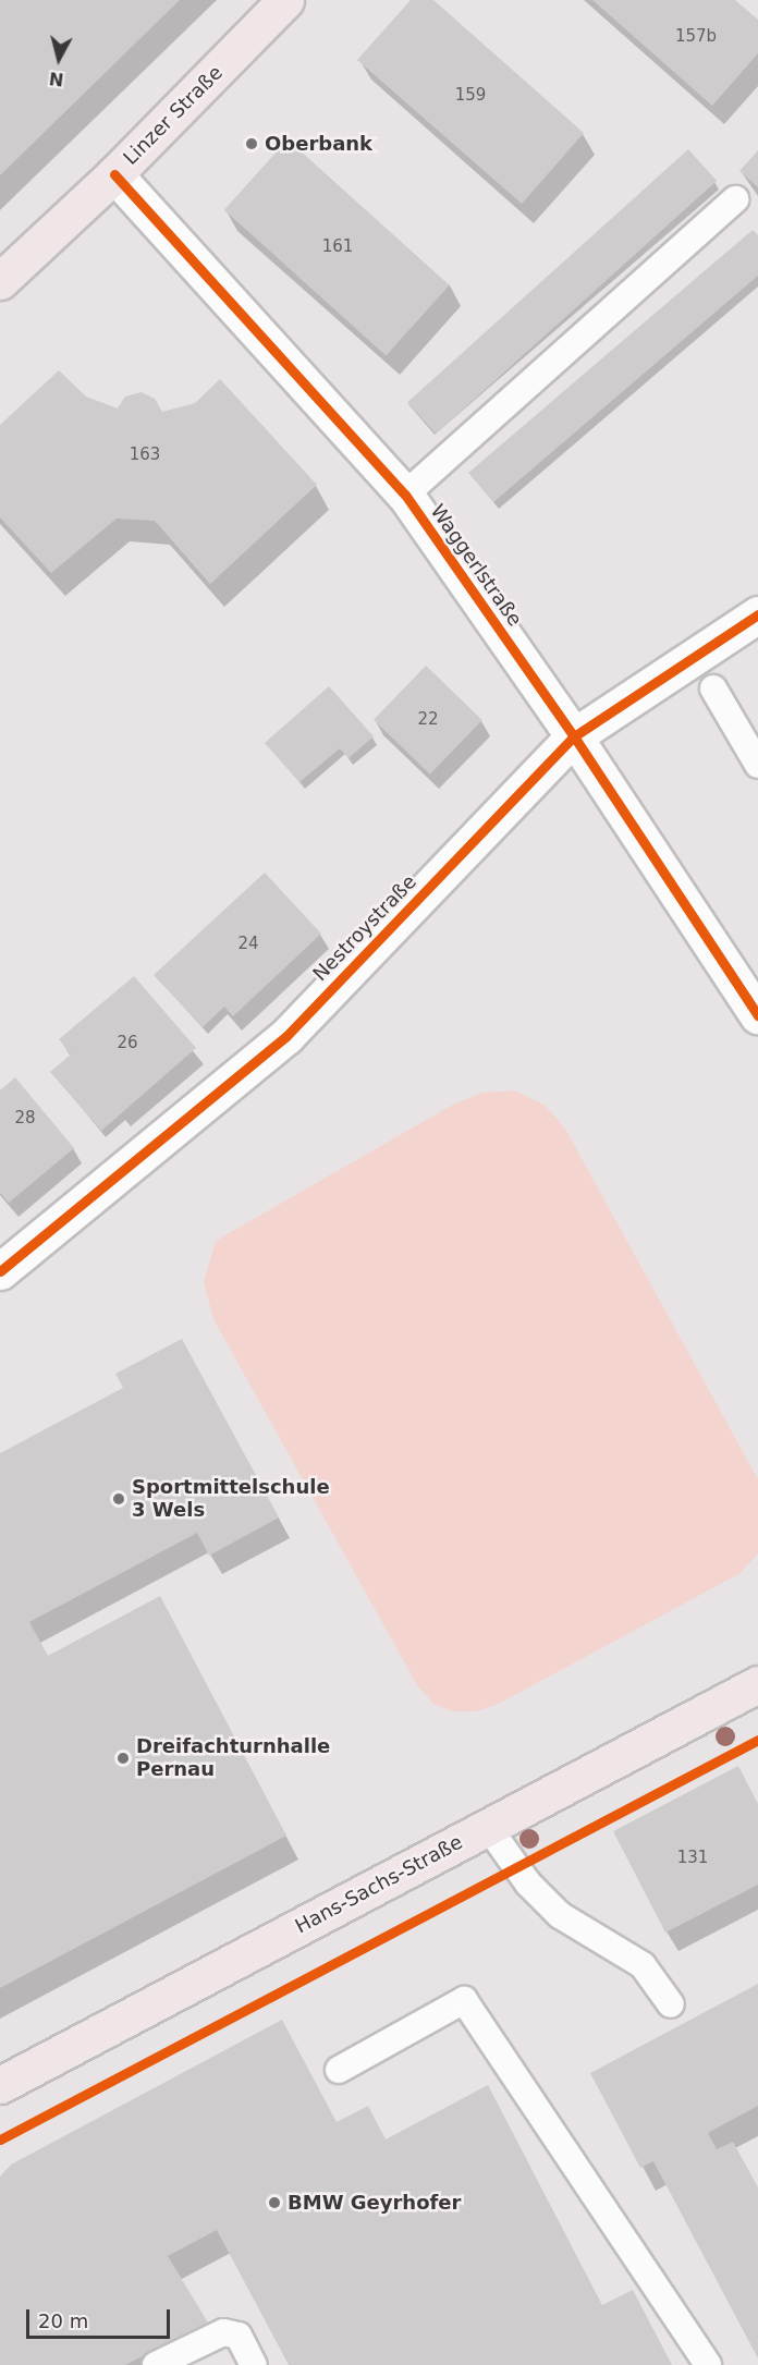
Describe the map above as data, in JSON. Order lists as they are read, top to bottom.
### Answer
{
  "streets": {
    "main road": ["Linzer Straße", "Hans-Sachs-Straße"],
    "street": ["Waggerlstraße", "Nestroystraße"]
  },
  "crossings": [
    ["Linzer Straße", "Waggerlstraße"],
    ["Waggerlstraße", "Nestroystraße"]
  ],
  "places": [
    "Oberbank",
    "Sportmittelschule 3 Wels",
    "Dreifachturnhalle Pernau",
    "BMW Geyrhofer"
  ],
  "house_numbers": [
    "157b",
    "159",
    "161",
    "163",
    "22",
    "24",
    "26",
    "28",
    "131"
  ],
  "scale_bar": "20 m",
  "north": "bottom"
}
